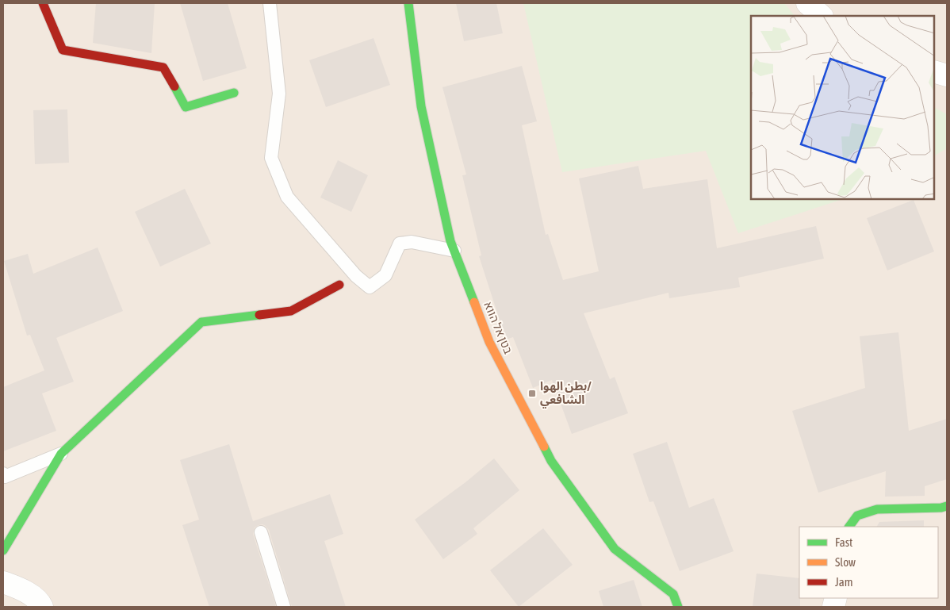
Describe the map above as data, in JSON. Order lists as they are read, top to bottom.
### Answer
{
  "streets": {
    "street": ["בטן אל הווא"]
  },
  "places": {
    "transit": ["بطن الهوا/ الشافعي"]
  },
  "legend": ["Fast", "Slow", "Jam"]
}
